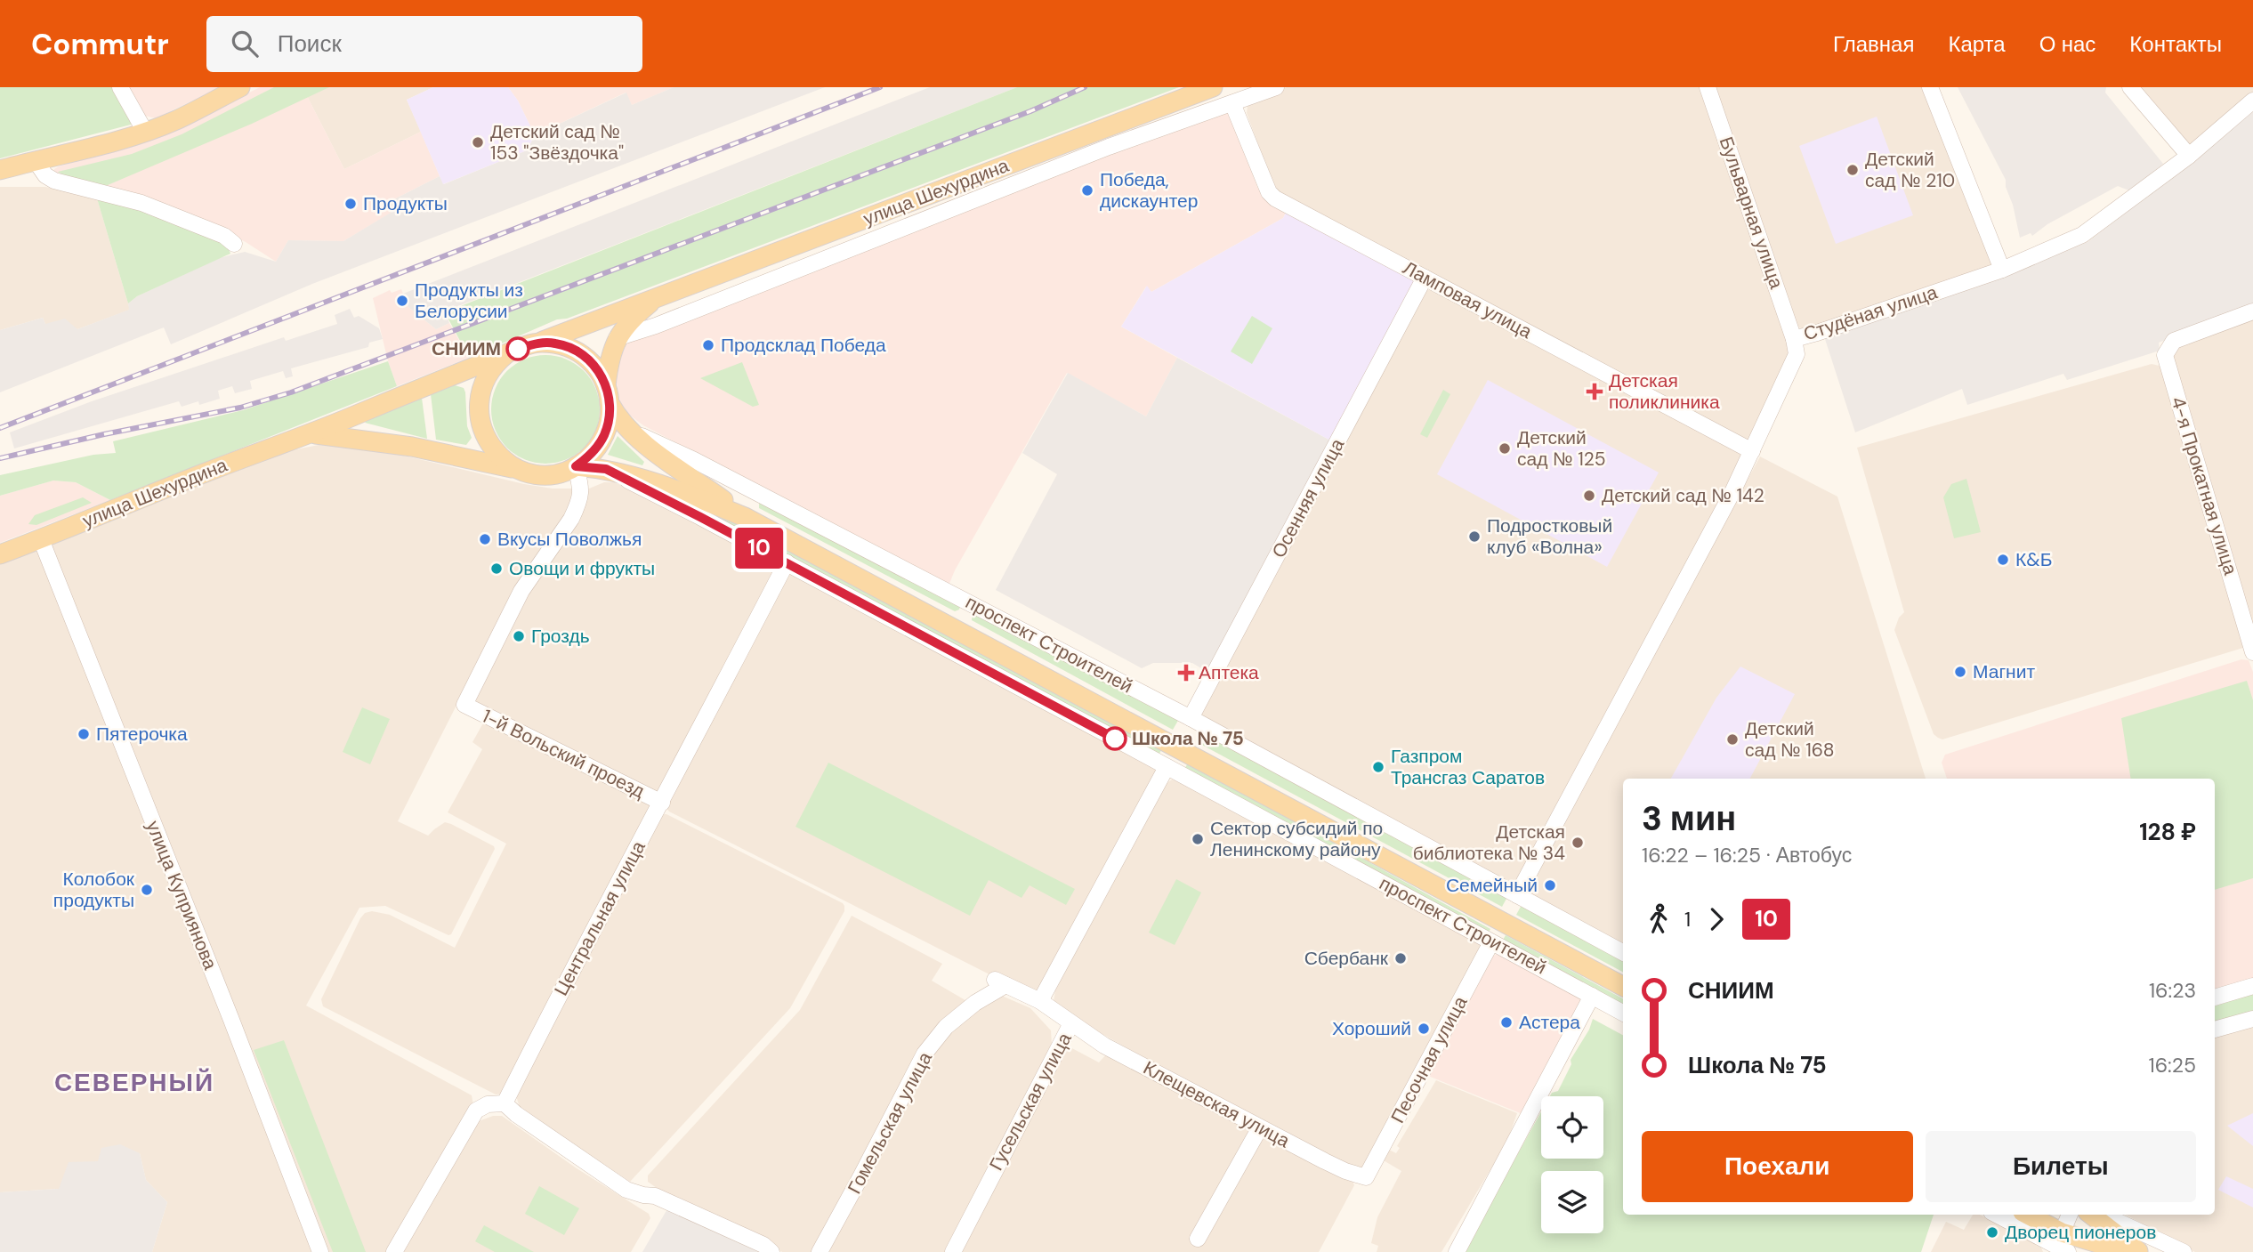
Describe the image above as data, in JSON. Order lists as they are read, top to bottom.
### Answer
{
  "streets": {
    "main road": ["улица Шехурдина", "проспект Строителей"],
    "street": [
      "Бульварная улица",
      "Ламповая улица",
      "Студёная улица",
      "4-я Прокатная улица",
      "Осенняя улица",
      "1-й Вольский проезд",
      "улица Куприянова",
      "Центральная улица",
      "Песочная улица",
      "Гусельская улица",
      "Клещевская улица",
      "Гомельская улица"
    ]
  },
  "crossings": [
    ["улица Шехурдина", "проспект Строителей"],
    ["улица Шехурдина", "1-й Вольский проезд"],
    ["улица Шехурдина", "улица Куприянова"],
    ["Бульварная улица", "Студёная улица"],
    ["Ламповая улица", "Студёная улица"],
    ["Ламповая улица", "Осенняя улица"],
    ["Студёная улица", "проспект Строителей"],
    ["Осенняя улица", "проспект Строителей"],
    ["проспект Строителей", "1-й Вольский проезд"],
    ["проспект Строителей", "Центральная улица"],
    ["проспект Строителей", "Песочная улица"],
    ["1-й Вольский проезд", "Центральная улица"],
    ["Песочная улица", "Клещевская улица"],
    ["Гусельская улица", "Клещевская улица"],
    ["Гусельская улица", "Гомельская улица"]
  ],
  "districts": ["СЕВЕРНЫЙ"],
  "places": {
    "other": [
      "Детский сад № 153 \"Звёздочка\"",
      "Детский сад № 210",
      "Победа, дискаунтер",
      "Продукты",
      "Продукты из Белорусии",
      "Продсклад Победа",
      "СНИИМ",
      "Детский сад № 125",
      "Детский сад № 142",
      "Подростковый клуб «Волна»",
      "Вкусы Поволжья",
      "К&Б",
      "Овощи и фрукты",
      "Гроздь",
      "Магнит",
      "Пятерочка",
      "Школа № 75",
      "Детский сад № 168",
      "Газпром Трансгаз Саратов",
      "Сектор субсидий по Ленинскому району",
      "Детская библиотека № 34",
      "Семейный",
      "Колобок продукты",
      "Сбербанк",
      "Астера",
      "Хороший",
      "Дворец пионеров"
    ],
    "health": ["Детская поликлиника", "Аптека"]
  },
  "lines": ["bus line 10"],
  "page": {
    "header": "Commutr",
    "search": "Поиск",
    "nav": [
      "Главная",
      "Карта",
      "О нас",
      "Контакты"
    ],
    "on_map": "10",
    "heading": ["3 мин", "16:22 – 16:25 · Автобус", "128 ₽"],
    "legs": ["1", "10"],
    "list": [
      {
        "name": "СНИИМ",
        "value": "16:23"
      },
      {
        "name": "Школа № 75",
        "value": "16:25"
      }
    ],
    "buttons": ["Поехали", "Билеты"]
  }
}
